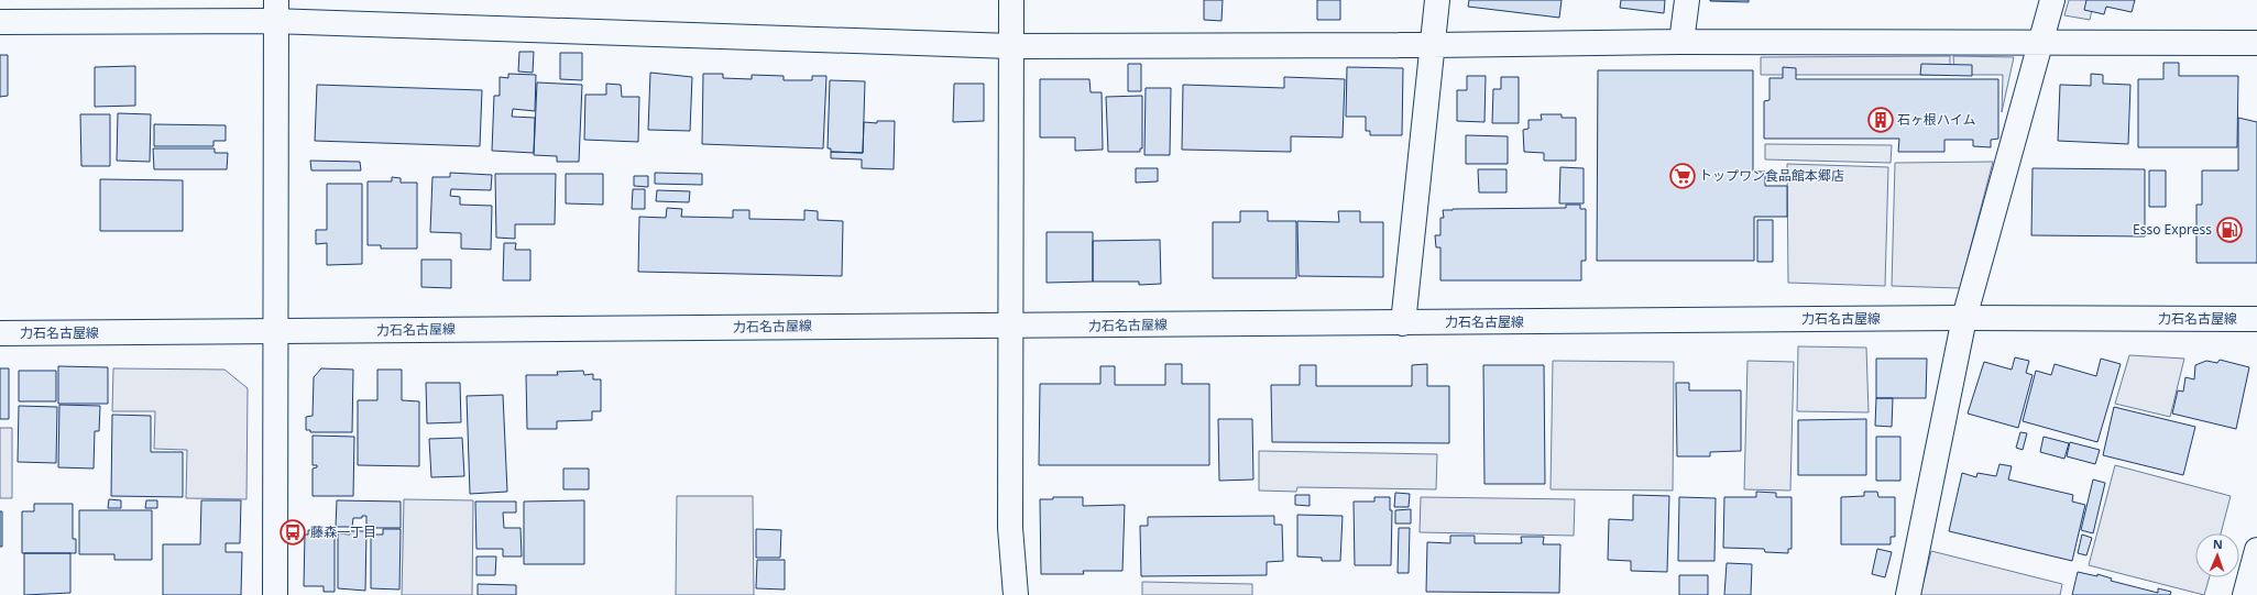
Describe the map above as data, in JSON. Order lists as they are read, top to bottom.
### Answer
{
  "streets": {
    "street": ["力石名古屋線"]
  },
  "places": {
    "building": ["石ヶ根ハイム"],
    "supermarket": ["トップワン食品館本郷店"],
    "fuel station": ["Esso Express"],
    "bus stop": ["藤森一丁目"]
  },
  "north": "top"
}
